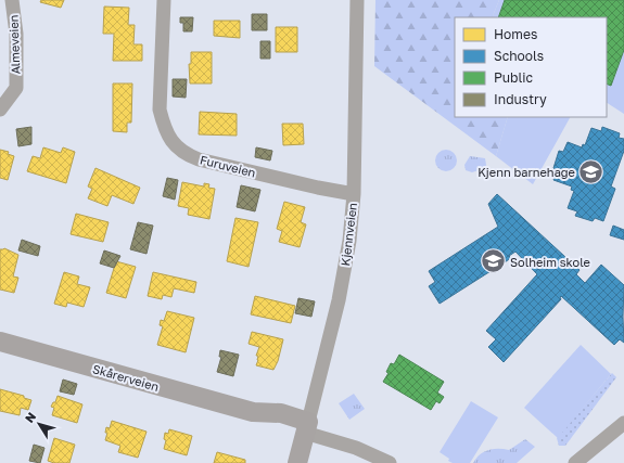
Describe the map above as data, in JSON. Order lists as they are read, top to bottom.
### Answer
{
  "streets": {
    "street": [
      "Almeveien",
      "Furuveien",
      "Kjennveien",
      "Skårerveien"
    ]
  },
  "crossings": [
    ["Furuveien", "Kjennveien"],
    ["Kjennveien", "Skårerveien"]
  ],
  "places": {
    "school or university": ["Kjenn barnehage", "Solheim skole"]
  },
  "legend": [
    "Homes",
    "Schools",
    "Public",
    "Industry"
  ],
  "north": "top left"
}
